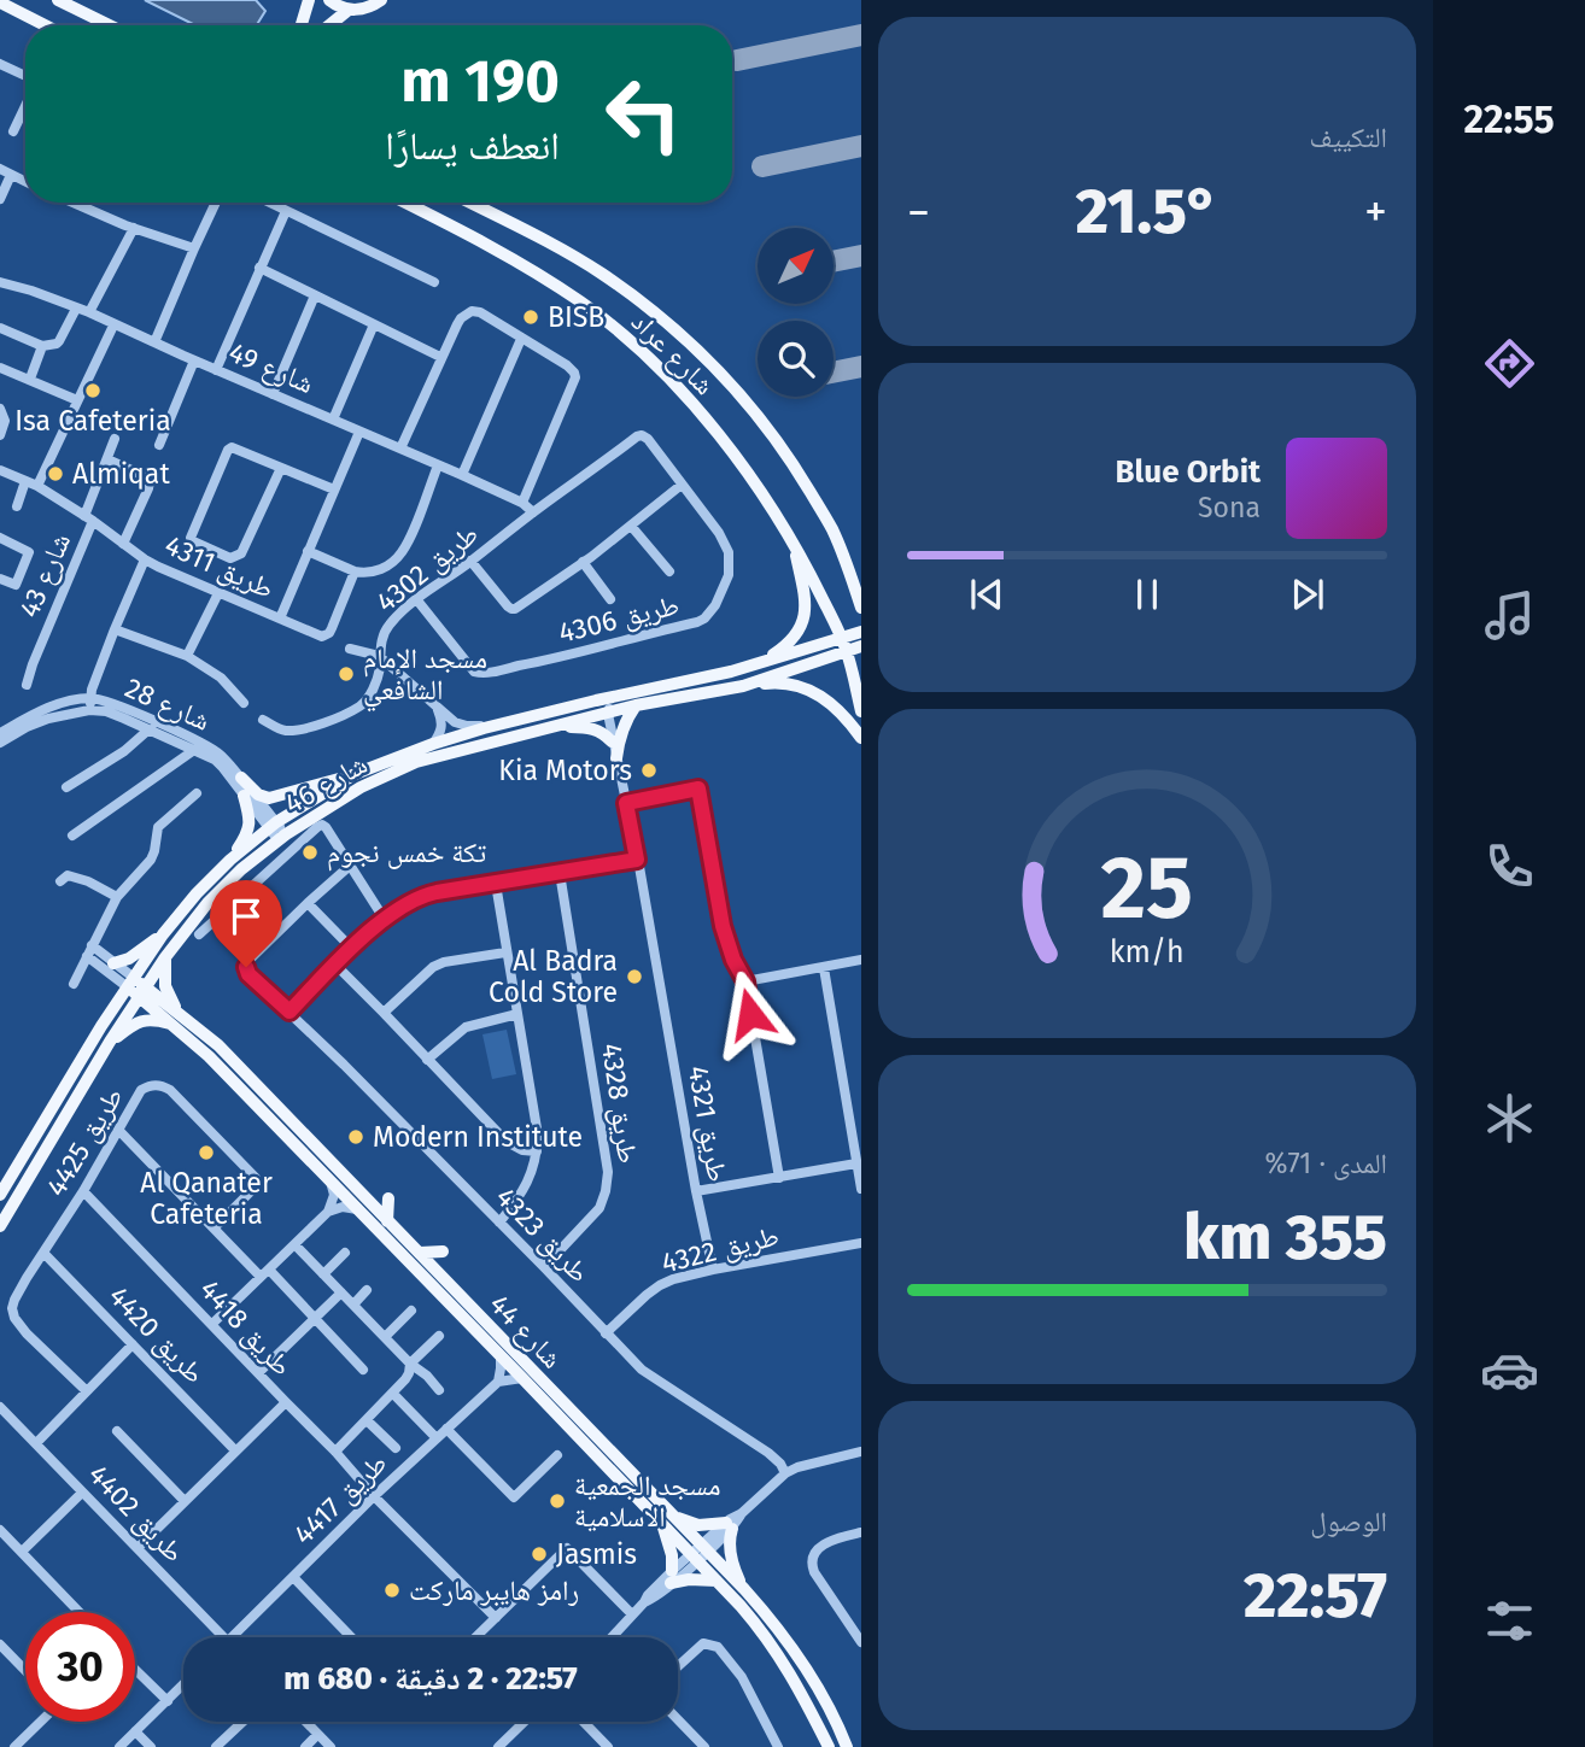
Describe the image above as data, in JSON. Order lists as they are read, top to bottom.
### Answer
{
  "streets": {
    "main road": ["شارع عراد", "شارع 46", "شارع 44"],
    "street": [
      "شارع 49",
      "طريق 4311",
      "طريق 4302",
      "شارع 43",
      "طريق 4306",
      "شارع 28",
      "طريق 4328",
      "طريق 4321",
      "طريق 4425",
      "طريق 4323",
      "طريق 4322",
      "طريق 4418",
      "طريق 4420",
      "طريق 4417",
      "طريق 4402"
    ]
  },
  "crossings": [
    ["شارع عراد", "شارع 46"],
    ["شارع 49", "طريق 4302"],
    ["طريق 4311", "طريق 4302"],
    ["طريق 4311", "شارع 43"],
    ["طريق 4302", "طريق 4306"],
    ["شارع 28", "شارع 46"],
    ["شارع 46", "طريق 4321"],
    ["شارع 46", "شارع 44"],
    ["طريق 4328", "طريق 4323"],
    ["طريق 4321", "طريق 4322"],
    ["طريق 4425", "طريق 4418"],
    ["طريق 4425", "طريق 4420"],
    ["طريق 4323", "طريق 4322"],
    ["طريق 4418", "طريق 4417"]
  ],
  "places": [
    "BISB",
    "Isa Cafeteria",
    "Almiqat",
    "مسجد الإمام الشافعي",
    "Kia Motors",
    "تكة خمس نجوم",
    "Al Badra Cold Store",
    "Modern Institute",
    "Al Qanater Cafeteria",
    "مسجد الجمعية الاسلامية",
    "Jasmis",
    "رامز هايبر ماركت"
  ],
  "north": "top right",
  "page": {
    "tabs": "22:55",
    "tile": [
      "التكييف",
      ["المدى · 71%", "355 km"],
      ["الوصول", "22:57"]
    ],
    "turn": ["190 m", "انعطف يسارًا"],
    "heat": ["−", "21.5°", "+"],
    "song": ["Blue Orbit", "Sona"],
    "limit": "30",
    "trip": "22:57 · 2 دقيقة · 680 m",
    "gauge": ["25", "km/h"]
  }
}
